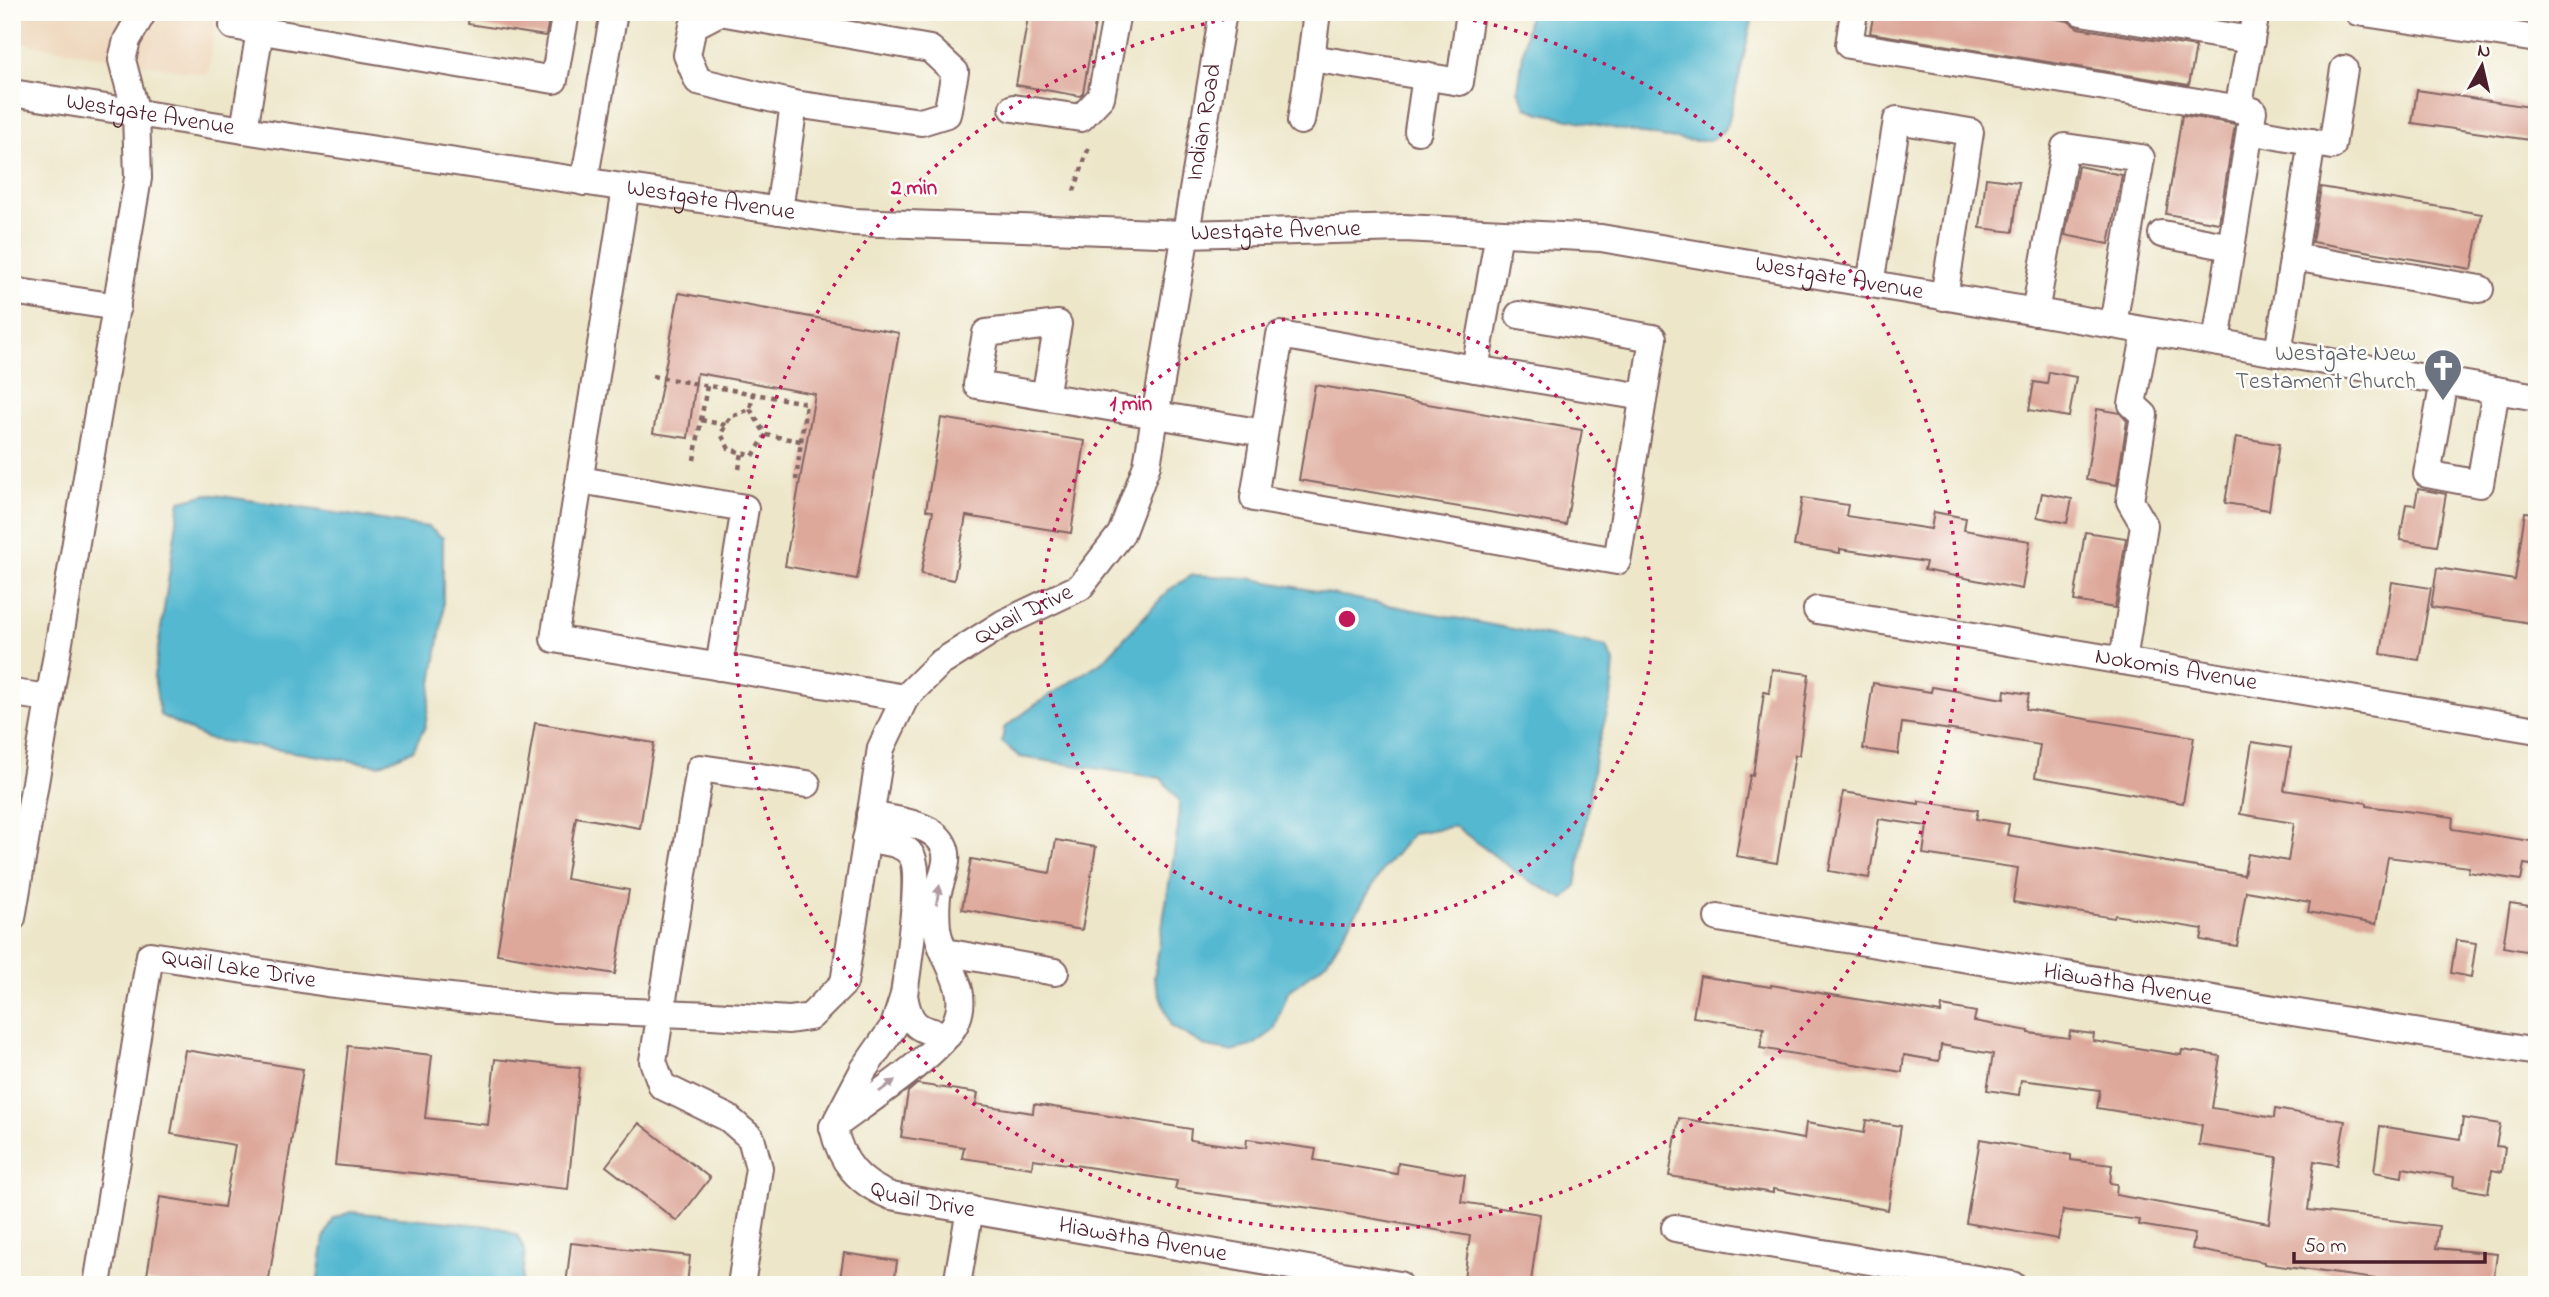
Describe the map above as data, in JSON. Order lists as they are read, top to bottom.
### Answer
{
  "streets": {
    "street": [
      "Westgate Avenue",
      "Indian Road",
      "Quail Drive",
      "Nokomis Avenue",
      "Quail Lake Drive",
      "Hiawatha Avenue"
    ]
  },
  "crossings": [
    ["Westgate Avenue", "Indian Road"],
    ["Westgate Avenue", "Quail Drive"],
    ["Indian Road", "Quail Drive"],
    ["Quail Drive", "Quail Lake Drive"],
    ["Quail Drive", "Hiawatha Avenue"]
  ],
  "places": {
    "church": ["Westgate New Testament Church"]
  },
  "scale_bar": "50 m",
  "north": "top",
  "rings": ["2 min", "1 min"]
}
